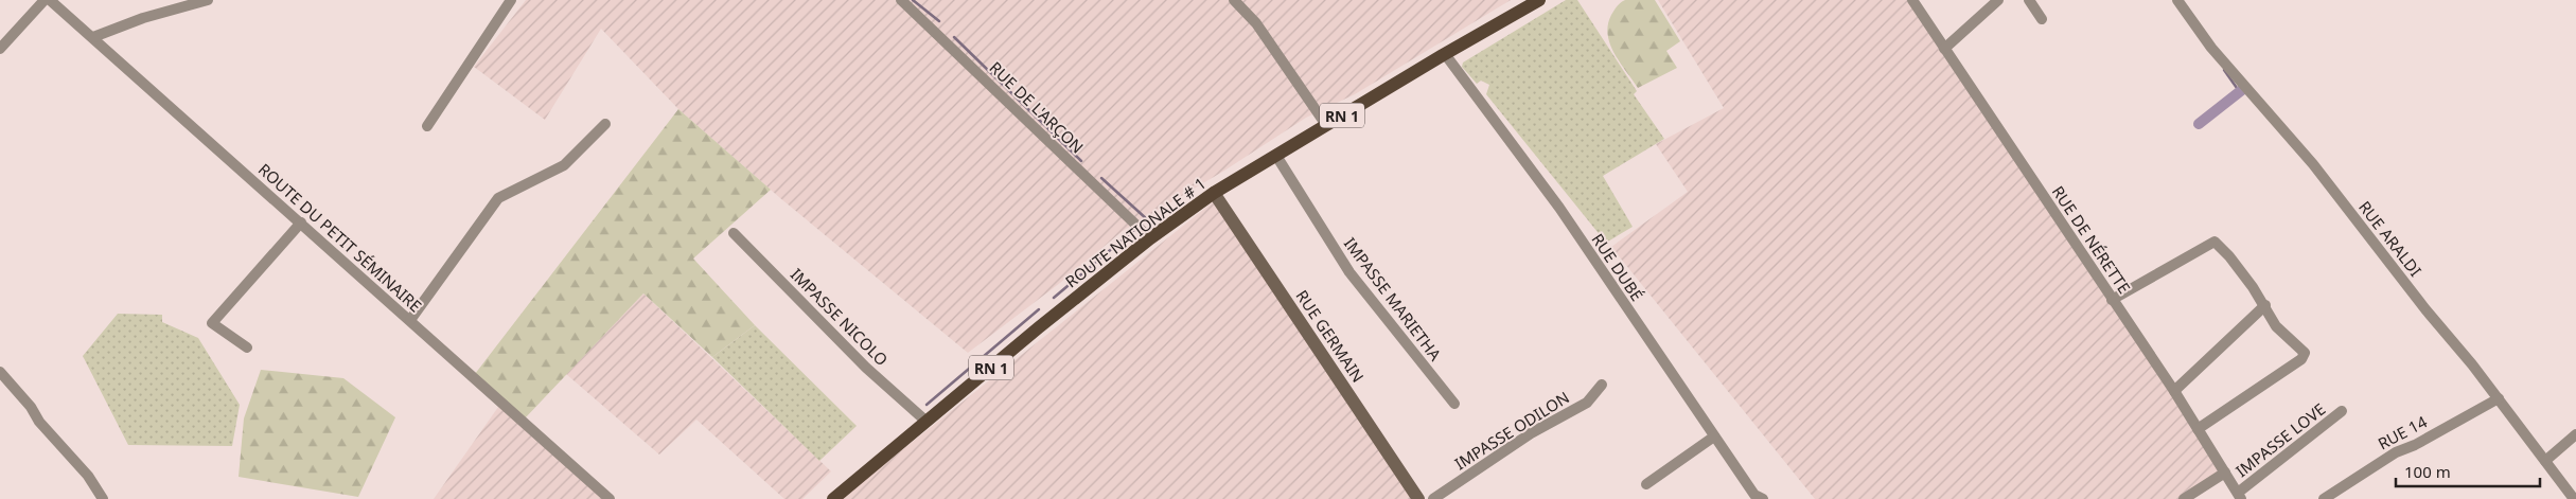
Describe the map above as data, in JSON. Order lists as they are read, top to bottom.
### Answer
{
  "streets": {
    "main road": ["RN 1", "ROUTE NATIONALE # 1"],
    "street": [
      "RUE DE L'ARÇON",
      "ROUTE DU PETIT SÉMINAIRE",
      "RUE ARALDI",
      "RUE DE NÉRETTE",
      "RUE DUBÉ",
      "IMPASSE MARIETHA",
      "IMPASSE NICOLO",
      "RUE GERMAIN",
      "IMPASSE ODILON",
      "RUE 14",
      "IMPASSE LOVE"
    ]
  },
  "crossings": [
    ["RUE DE L'ARÇON", "ROUTE NATIONALE # 1"],
    ["ROUTE NATIONALE # 1", "RUE DUBÉ"],
    ["ROUTE NATIONALE # 1", "IMPASSE MARIETHA"],
    ["ROUTE NATIONALE # 1", "IMPASSE NICOLO"],
    ["ROUTE NATIONALE # 1", "RUE GERMAIN"],
    ["RUE ARALDI", "RUE 14"],
    ["RUE DE NÉRETTE", "IMPASSE LOVE"]
  ],
  "scale_bar": "100 m"
}
